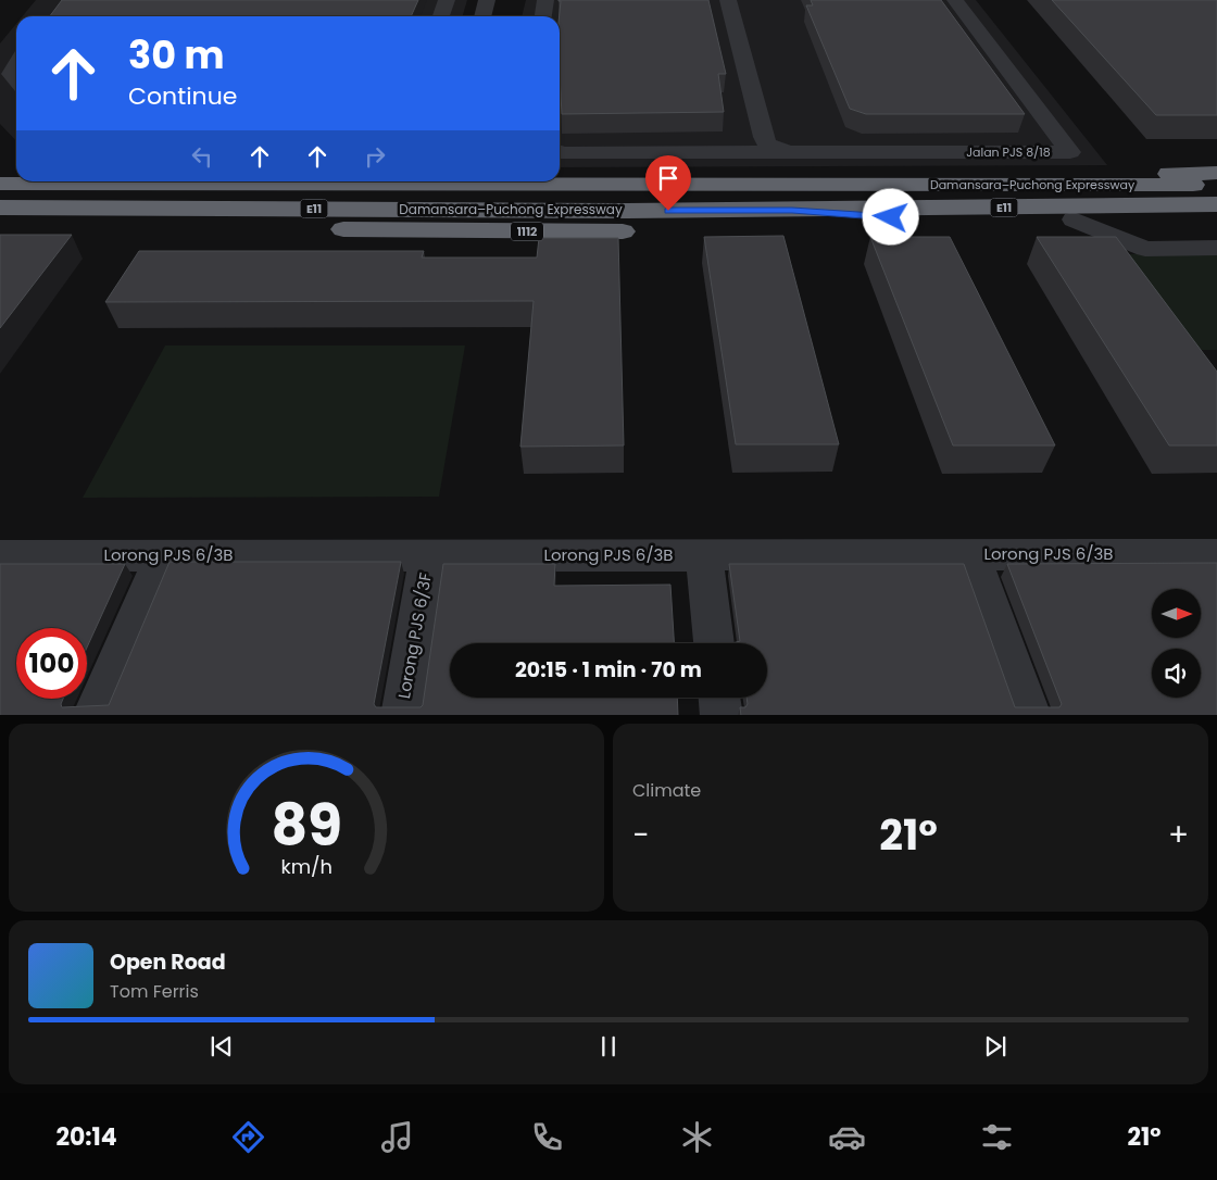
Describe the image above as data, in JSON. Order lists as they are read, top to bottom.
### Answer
{
  "streets": {
    "highway": ["Damansara–Puchong Expressway", "E11", "1112"],
    "street": ["Jalan PJS 8/18", "Lorong PJS 6/3B", "Lorong PJS 6/3F"]
  },
  "crossings": [
    ["Lorong PJS 6/3B", "Lorong PJS 6/3F"]
  ],
  "north": "right",
  "page": {
    "turn": ["30 m", "Continue"],
    "limit": "100",
    "trip": "20:15 · 1 min · 70 m",
    "tile": "Climate",
    "heat": ["−", "21°", "+"],
    "song": ["Open Road", "Tom Ferris"],
    "tabs": ["20:14", "21°"],
    "gauge": ["89", "km/h"]
  }
}
